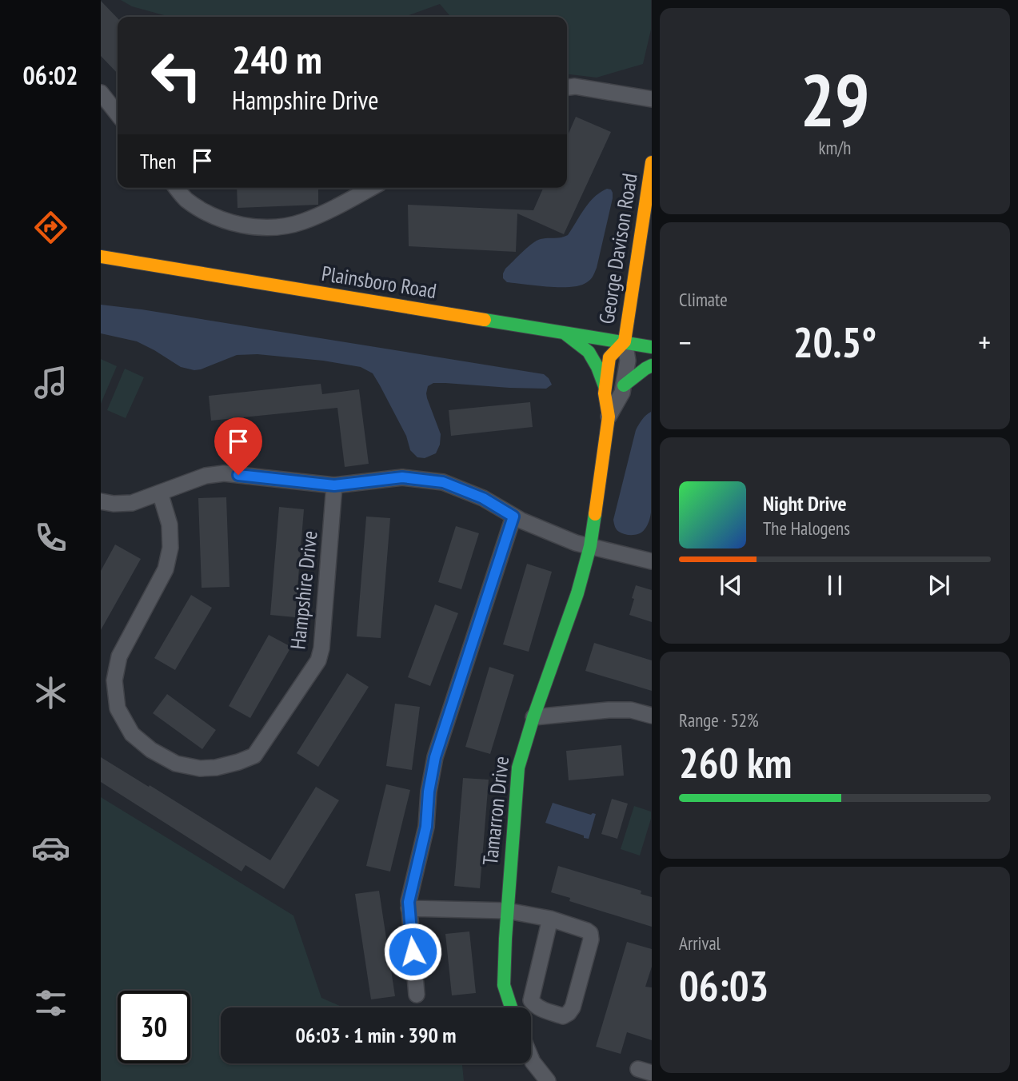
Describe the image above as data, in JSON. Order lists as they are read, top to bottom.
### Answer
{
  "streets": {
    "street": [
      "George Davison Road",
      "Plainsboro Road",
      "Hampshire Drive",
      "Tamarron Drive"
    ]
  },
  "crossings": [
    ["George Davison Road", "Plainsboro Road"],
    ["George Davison Road", "Tamarron Drive"],
    ["Plainsboro Road", "Tamarron Drive"]
  ],
  "page": {
    "tabs": "06:02",
    "tile": [
      ["29", "km/h"],
      "Climate",
      ["Range · 52%", "260 km"],
      ["Arrival", "06:03"]
    ],
    "turn": ["240 m", "Hampshire Drive"],
    "then": "Then",
    "heat": ["−", "20.5°", "+"],
    "song": ["Night Drive", "The Halogens"],
    "limit": "30",
    "trip": "06:03 · 1 min · 390 m"
  }
}
